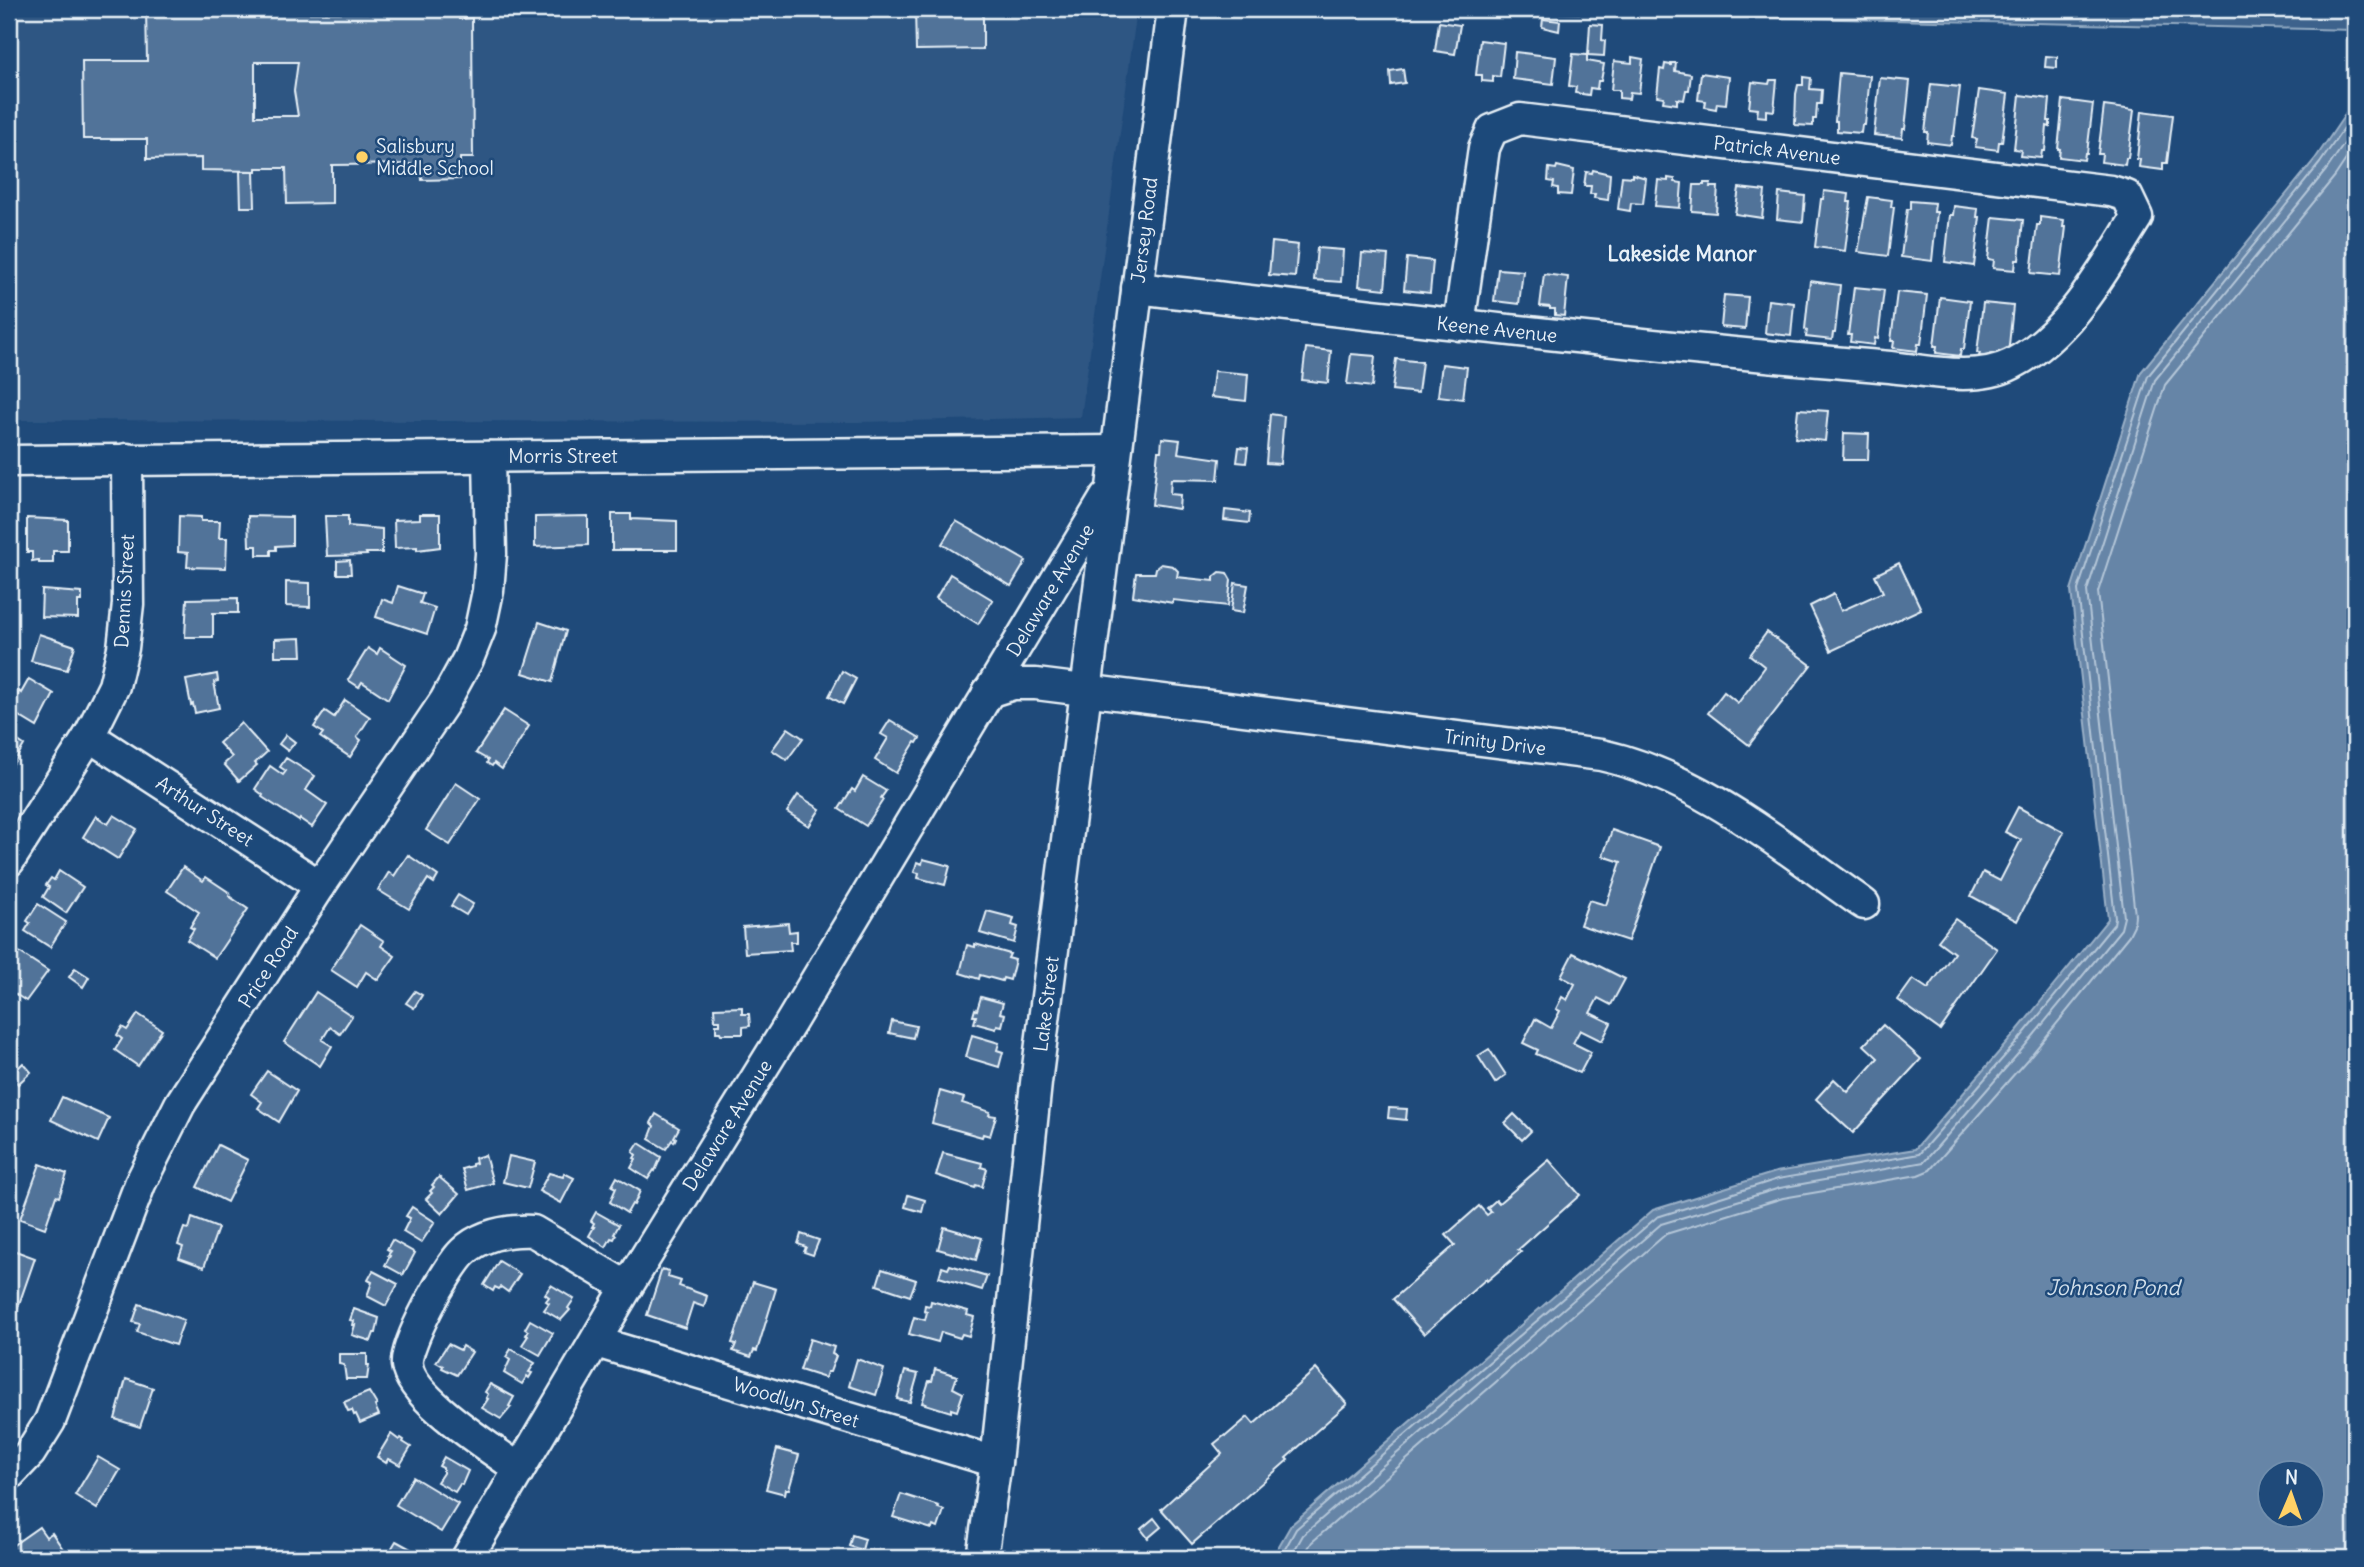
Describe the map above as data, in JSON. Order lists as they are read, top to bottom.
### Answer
{
  "streets": {
    "street": [
      "Patrick Avenue",
      "Jersey Road",
      "Keene Avenue",
      "Morris Street",
      "Delaware Avenue",
      "Dennis Street",
      "Trinity Drive",
      "Arthur Street",
      "Price Road",
      "Lake Street",
      "Woodlyn Street"
    ]
  },
  "crossings": [
    ["Patrick Avenue", "Keene Avenue"],
    ["Jersey Road", "Keene Avenue"],
    ["Jersey Road", "Morris Street"],
    ["Jersey Road", "Lake Street"],
    ["Morris Street", "Dennis Street"],
    ["Morris Street", "Price Road"],
    ["Morris Street", "Lake Street"],
    ["Delaware Avenue", "Trinity Drive"],
    ["Delaware Avenue", "Lake Street"],
    ["Delaware Avenue", "Woodlyn Street"],
    ["Dennis Street", "Arthur Street"],
    ["Trinity Drive", "Lake Street"],
    ["Arthur Street", "Price Road"],
    ["Lake Street", "Woodlyn Street"]
  ],
  "districts": ["Lakeside Manor"],
  "water": ["Johnson Pond"],
  "places": ["Salisbury Middle School"],
  "north": "top"
}
